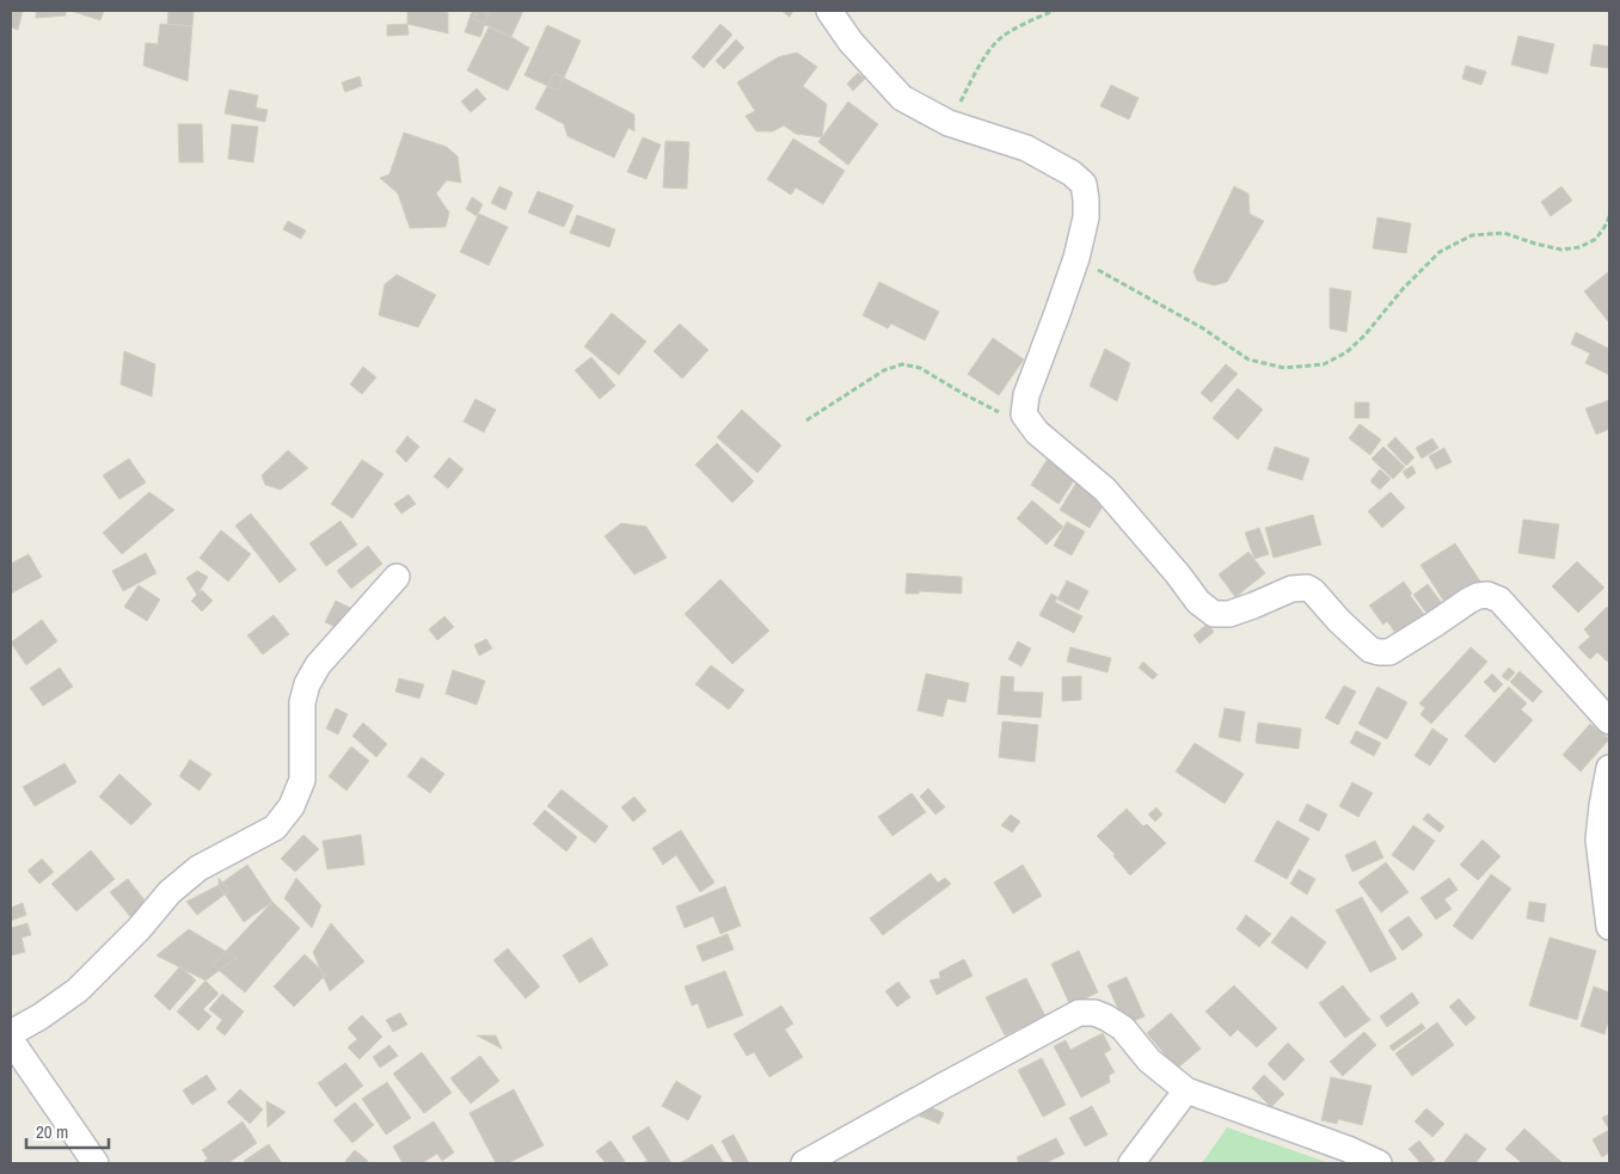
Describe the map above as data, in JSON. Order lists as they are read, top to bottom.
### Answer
{
  "scale_bar": "20 m"
}
